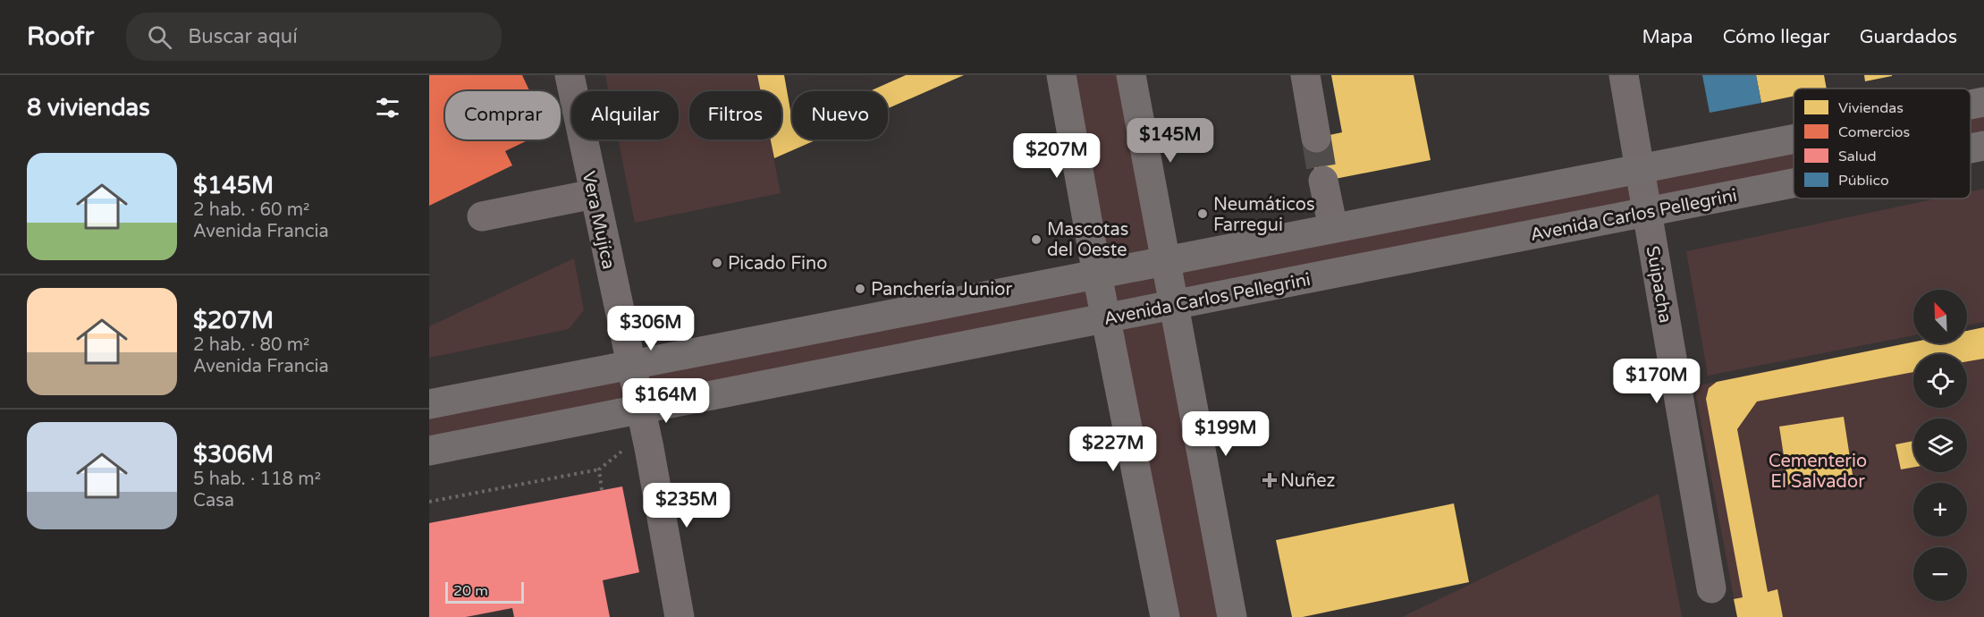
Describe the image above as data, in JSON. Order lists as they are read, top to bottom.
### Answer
{
  "streets": {
    "main road": ["Avenida Carlos Pellegrini"],
    "street": ["Vera Mujíca", "Suipacha"]
  },
  "crossings": [
    ["Avenida Carlos Pellegrini", "Vera Mujíca"],
    ["Avenida Carlos Pellegrini", "Suipacha"]
  ],
  "parks": ["Cementerio El Salvador"],
  "places": {
    "other": [
      "Neumáticos Farregui",
      "Mascotas del Oeste",
      "Picado Fino",
      "Panchería Junior"
    ],
    "health": ["Nuñez"]
  },
  "legend": [
    "Viviendas",
    "Comercios",
    "Salud",
    "Público"
  ],
  "scale_bar": "20 m",
  "north": "top left",
  "page": {
    "header": "Roofr",
    "search": "Buscar aquí",
    "nav": ["Mapa", "Cómo llegar", "Guardados"],
    "heading": "8 viviendas",
    "chip": [
      "Comprar",
      "Alquilar",
      "Filtros",
      "Nuevo"
    ],
    "price": [
      "$145M",
      "$207M",
      "$306M",
      "$170M",
      "$164M",
      "$199M",
      "$227M",
      "$235M"
    ],
    "list": [
      {
        "name": "$145M",
        "note": "2 hab. · 60 m² · Avenida Francia"
      },
      {
        "name": "$207M",
        "note": "2 hab. · 80 m² · Avenida Francia"
      },
      {
        "name": "$306M",
        "note": "5 hab. · 118 m² · Casa"
      }
    ],
    "map_buttons": ["+", "−"],
    "scale": "20 m"
  }
}
